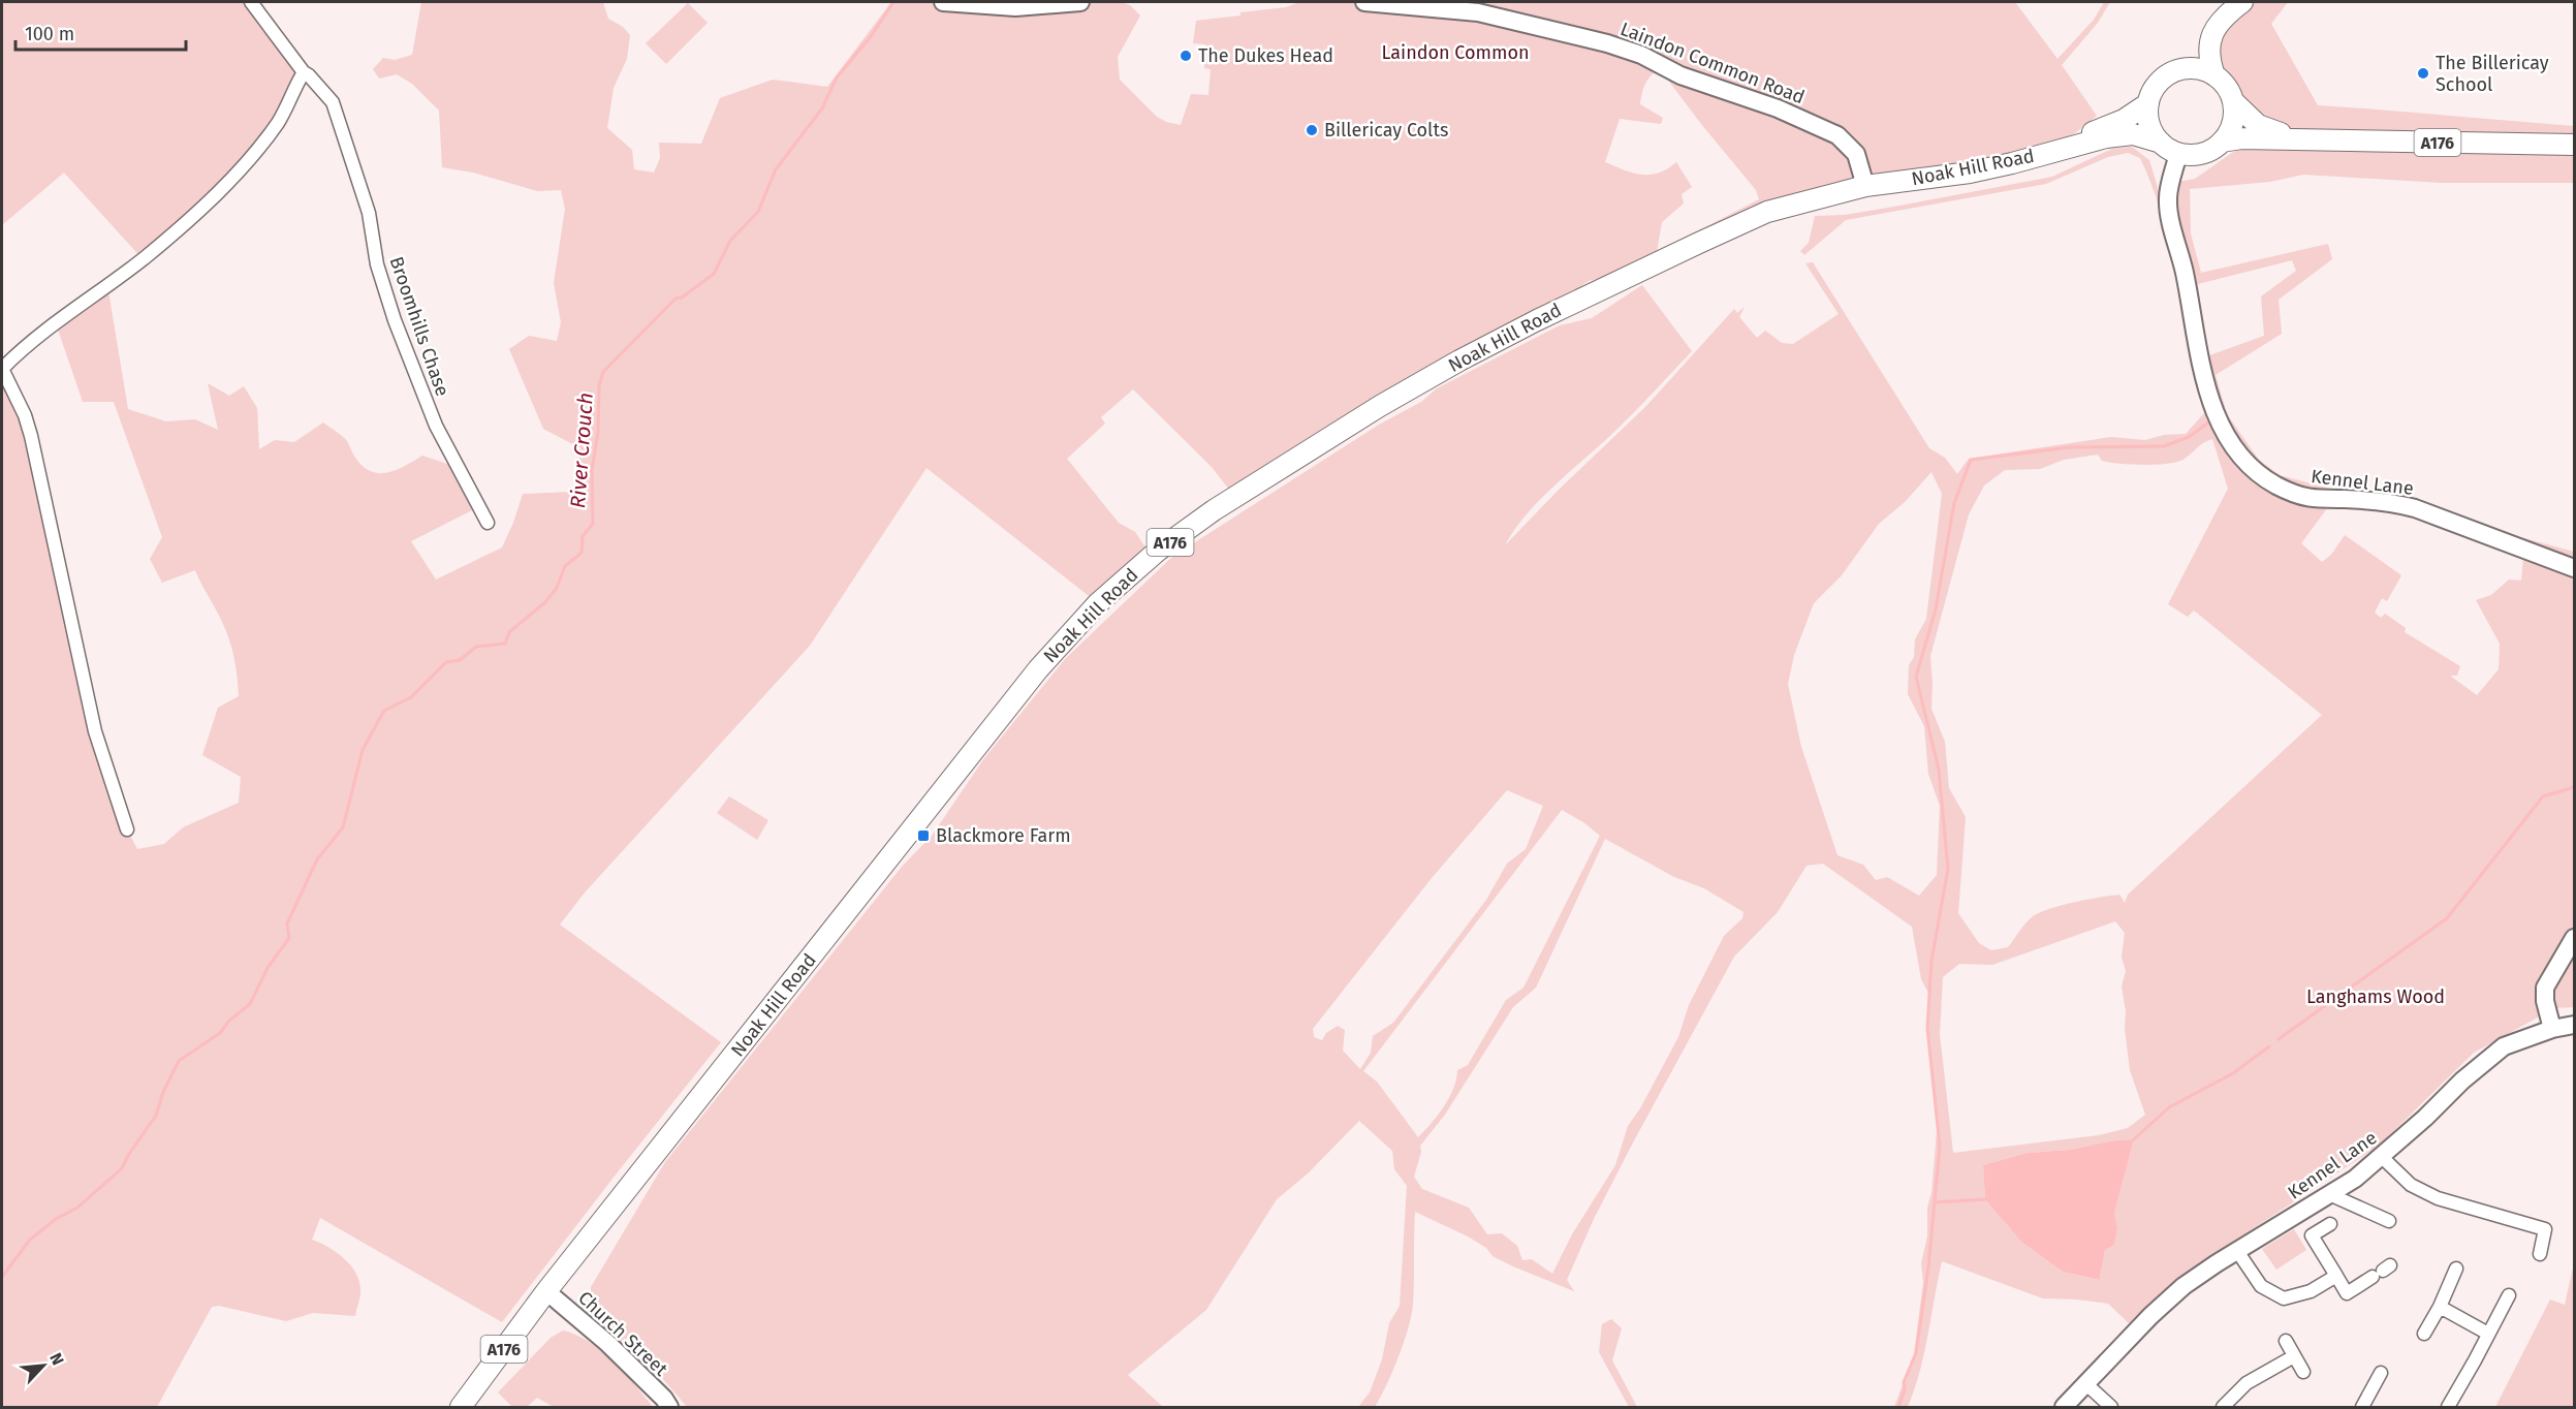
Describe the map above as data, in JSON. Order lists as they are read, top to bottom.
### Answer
{
  "streets": {
    "main road": ["A176", "Noak Hill Road"],
    "street": [
      "Laindon Common Road",
      "Broomhills Chase",
      "Kennel Lane",
      "Church Street"
    ]
  },
  "crossings": [
    ["Laindon Common Road", "Noak Hill Road"],
    ["A176", "Noak Hill Road"],
    ["A176", "Kennel Lane"],
    ["Noak Hill Road", "Kennel Lane"],
    ["Noak Hill Road", "Church Street"]
  ],
  "water": ["River Crouch"],
  "parks": ["Laindon Common", "Langhams Wood"],
  "places": {
    "other": ["The Dukes Head", "The Billericay School", "Billericay Colts"],
    "transit": ["Blackmore Farm"]
  },
  "scale_bar": "100 m",
  "north": "top right"
}
